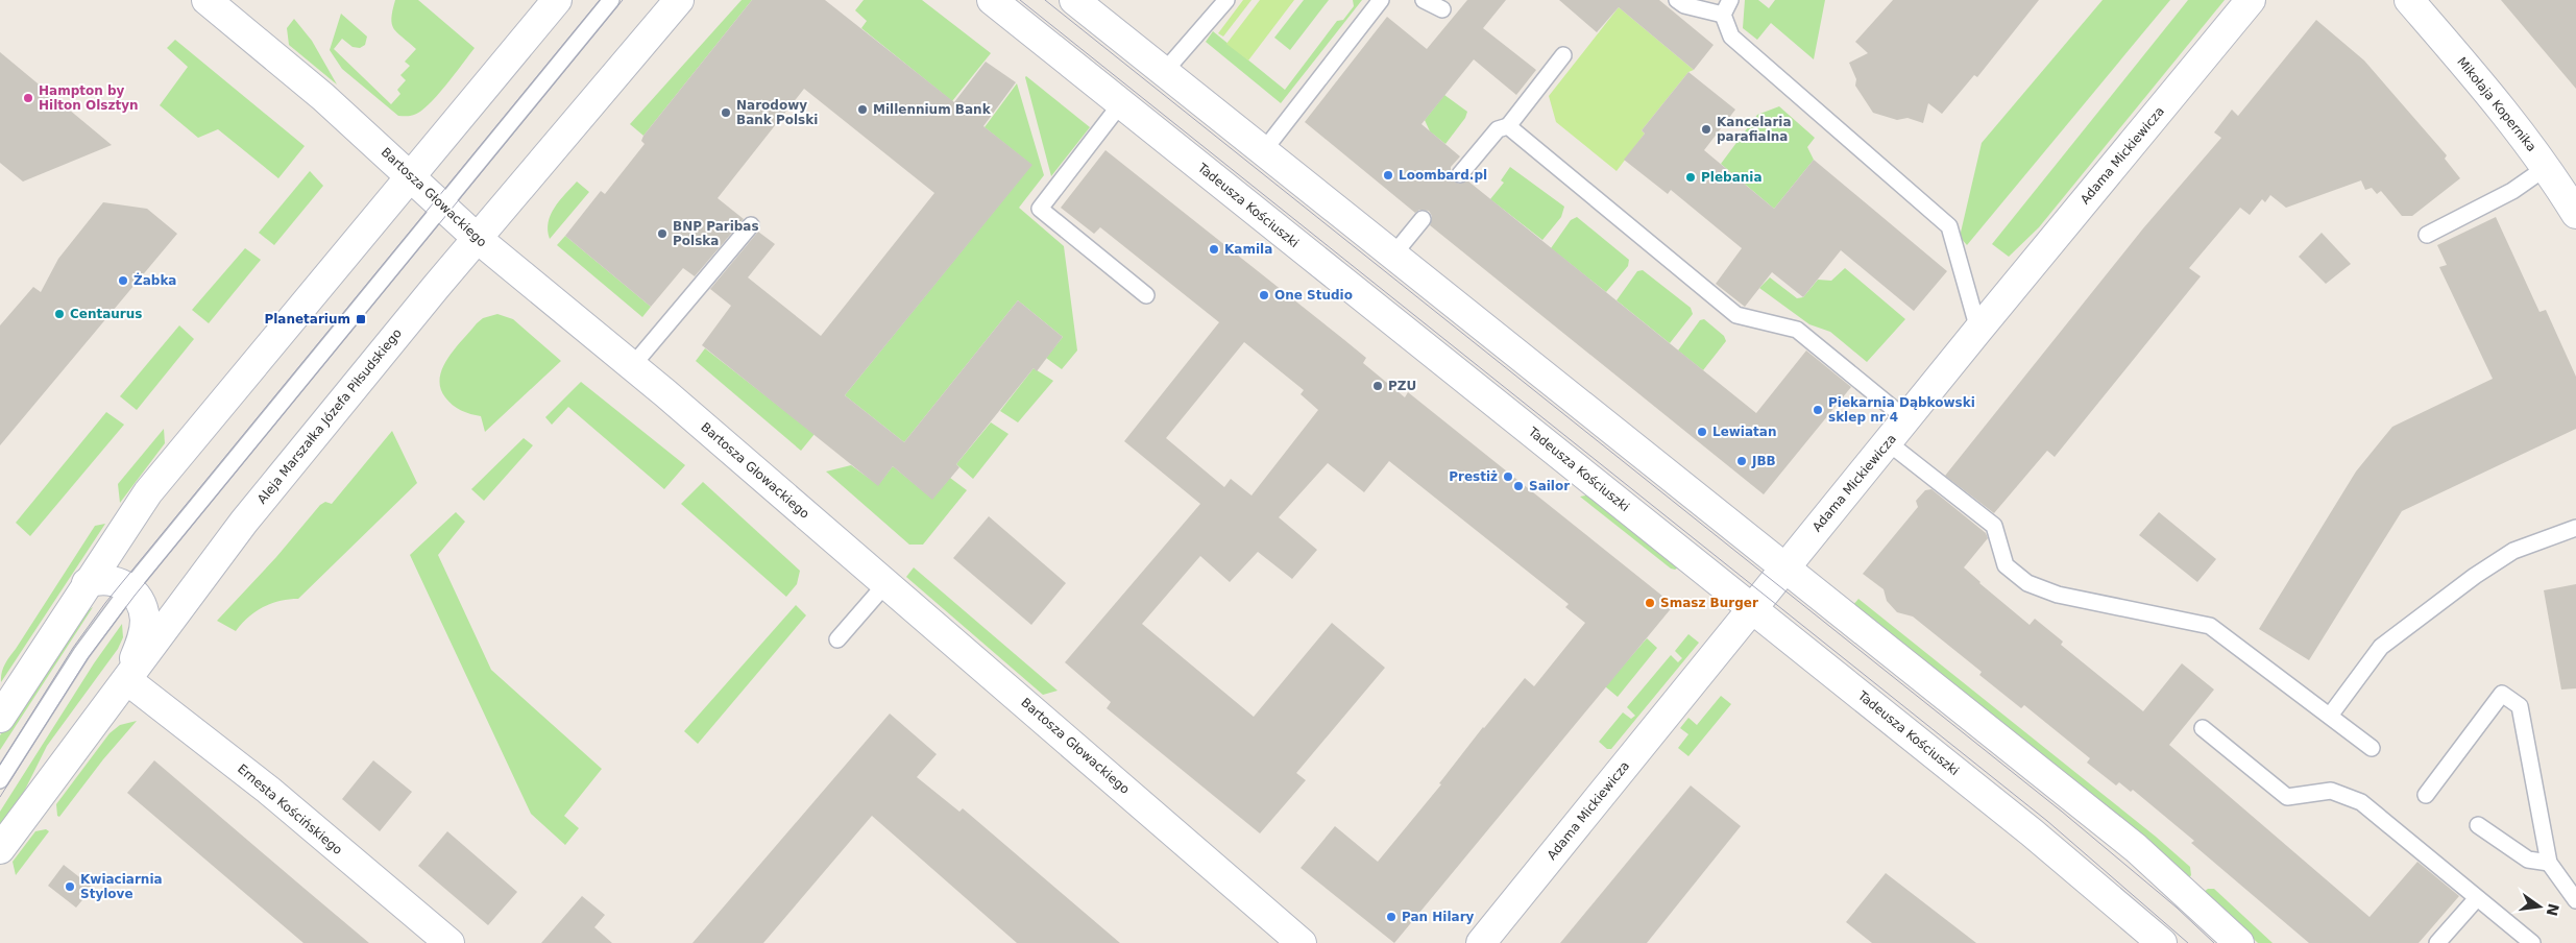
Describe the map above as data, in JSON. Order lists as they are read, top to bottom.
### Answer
{
  "streets": {
    "street": [
      "Mikołaja Kopernika",
      "Adama Mickiewicza",
      "Bartosza Głowackiego",
      "Tadeusza Kościuszki",
      "Aleja Marszałka Józefa Piłsudskiego",
      "Ernesta Kościńskiego"
    ]
  },
  "crossings": [
    ["Adama Mickiewicza", "Tadeusza Kościuszki"],
    ["Bartosza Głowackiego", "Aleja Marszałka Józefa Piłsudskiego"],
    ["Aleja Marszałka Józefa Piłsudskiego", "Ernesta Kościńskiego"]
  ],
  "places": {
    "other": [
      "Hampton by Hilton Olsztyn",
      "Millennium Bank",
      "Narodowy Bank Polski",
      "Kancelaria parafialna",
      "Loombard.pl",
      "Plebania",
      "BNP Paribas Polska",
      "Kamila",
      "Żabka",
      "One Studio",
      "Centaurus",
      "PZU",
      "Piekarnia Dąbkowski sklep nr 4",
      "Lewiatan",
      "JBB",
      "Prestiż",
      "Sailor",
      "Smasz Burger",
      "Kwiaciarnia Stylove",
      "Pan Hilary"
    ],
    "transit": ["Planetarium"]
  },
  "north": "right"
}
